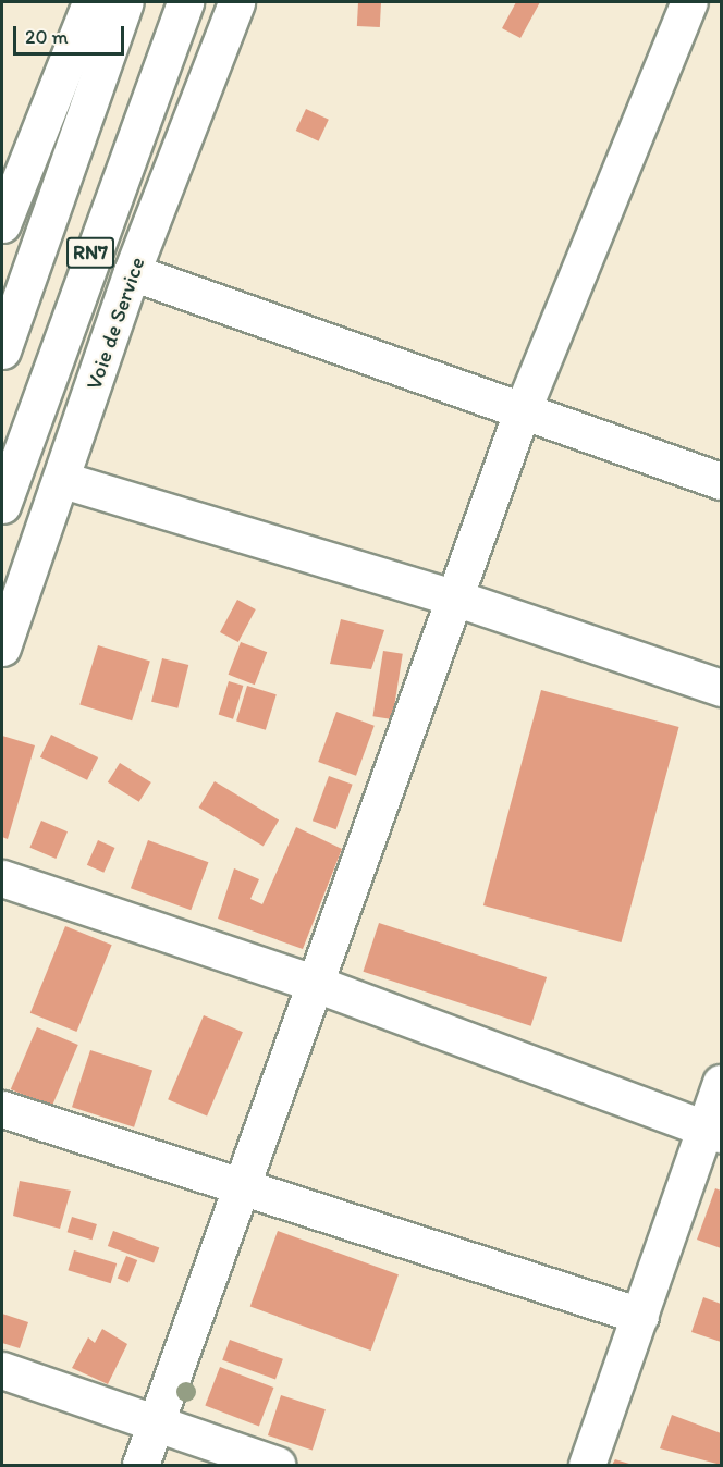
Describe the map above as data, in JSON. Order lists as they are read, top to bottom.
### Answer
{
  "streets": {
    "main road": ["RN7", "Voie de Service"]
  },
  "scale_bar": "20 m"
}
